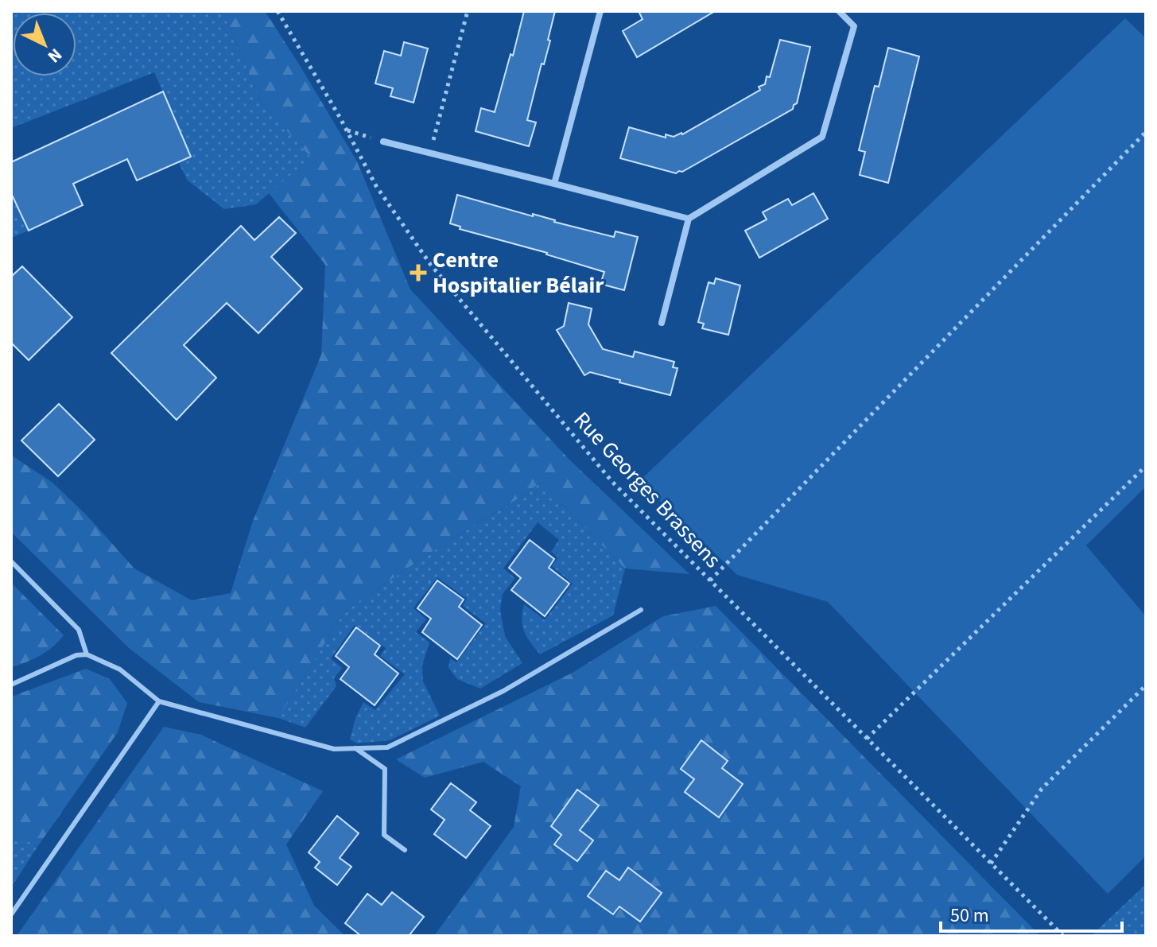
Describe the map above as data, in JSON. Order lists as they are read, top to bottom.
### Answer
{
  "streets": {
    "path": ["Rue Georges Brassens"]
  },
  "places": {
    "health": ["Centre Hospitalier Bélair"]
  },
  "scale_bar": "50 m",
  "north": "bottom right"
}
